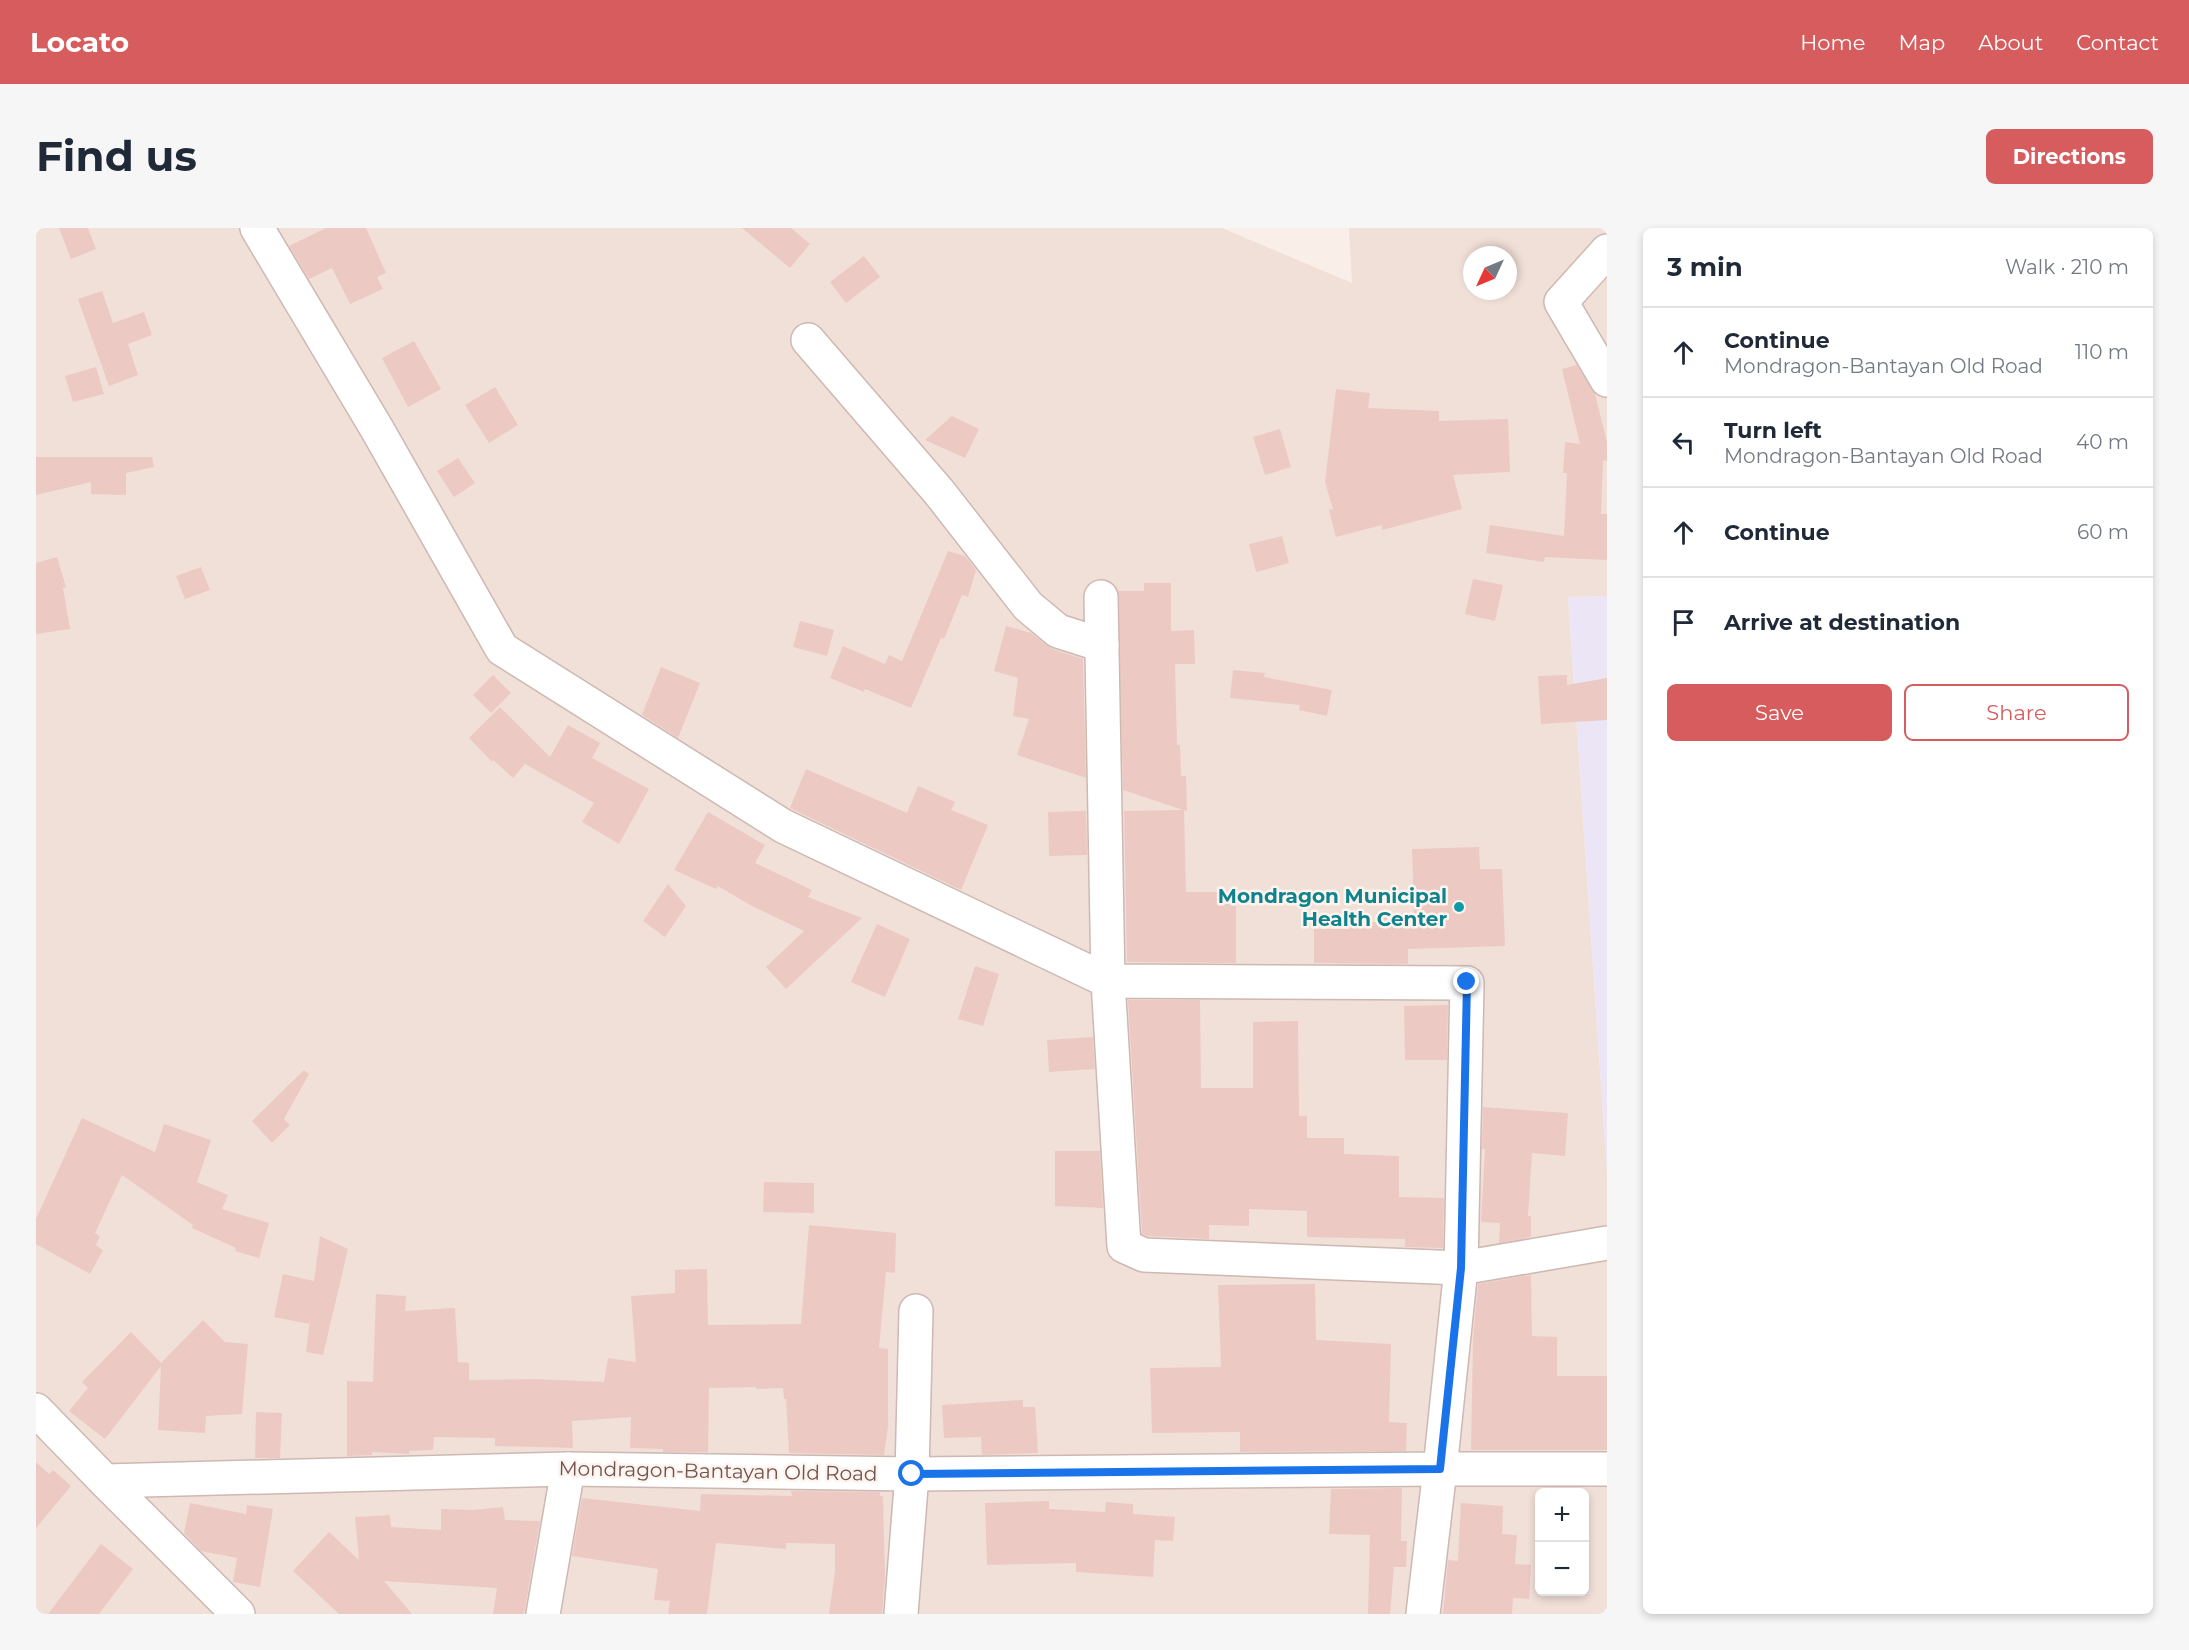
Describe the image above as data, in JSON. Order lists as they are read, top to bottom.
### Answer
{
  "streets": {
    "street": ["Mondragon-Bantayan Old Road"]
  },
  "places": ["Mondragon Municipal Health Center"],
  "north": "bottom left",
  "page": {
    "header": "Locato",
    "nav": [
      "Home",
      "Map",
      "About",
      "Contact"
    ],
    "buttons": [
      "Directions",
      ["Save", "Share"]
    ],
    "title": "Find us",
    "heading": ["3 min", "Walk · 210 m"],
    "list": [
      ["Continue", "Mondragon-Bantayan Old Road", "110 m"],
      ["Turn left", "Mondragon-Bantayan Old Road", "40 m"],
      ["Continue", "60 m"],
      "Arrive at destination"
    ],
    "map_buttons": ["+", "−"]
  }
}
